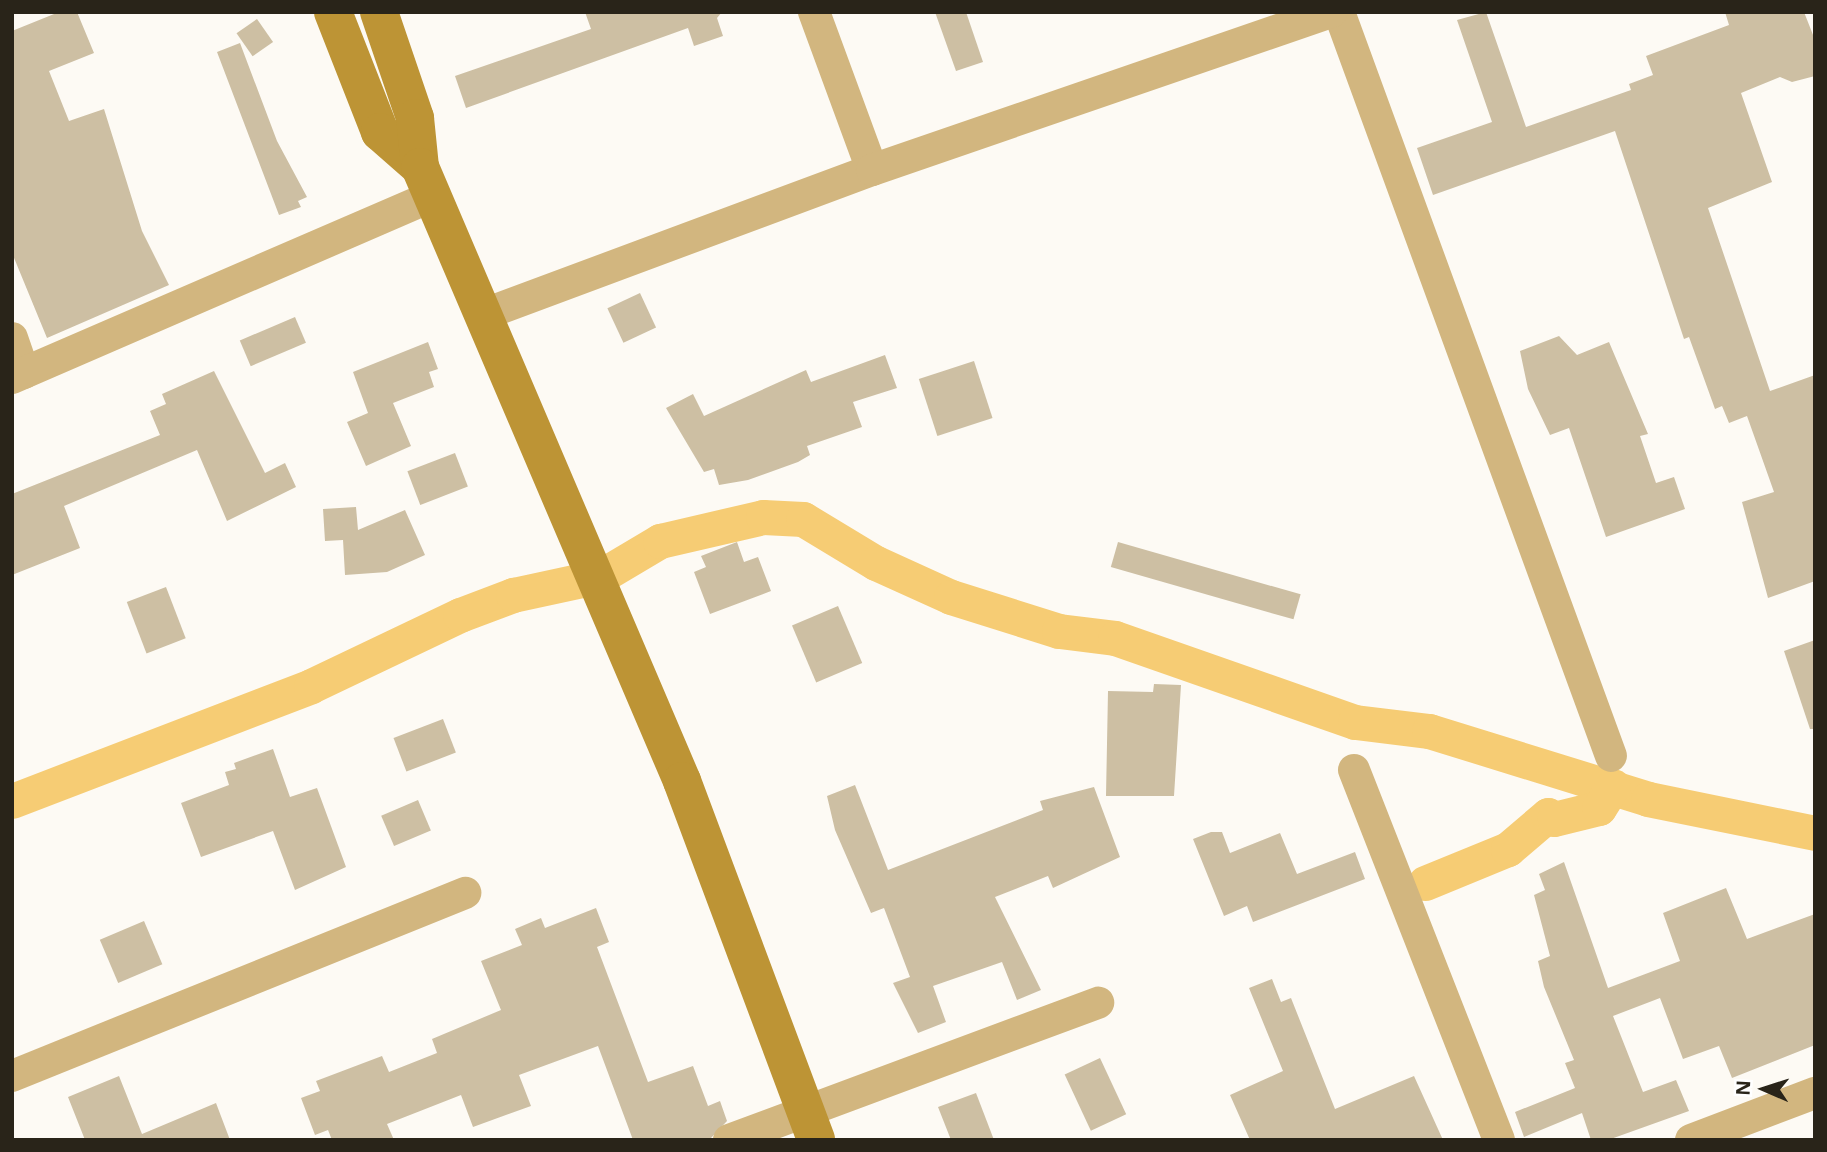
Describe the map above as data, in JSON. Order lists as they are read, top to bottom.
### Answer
{
  "north": "left"
}
